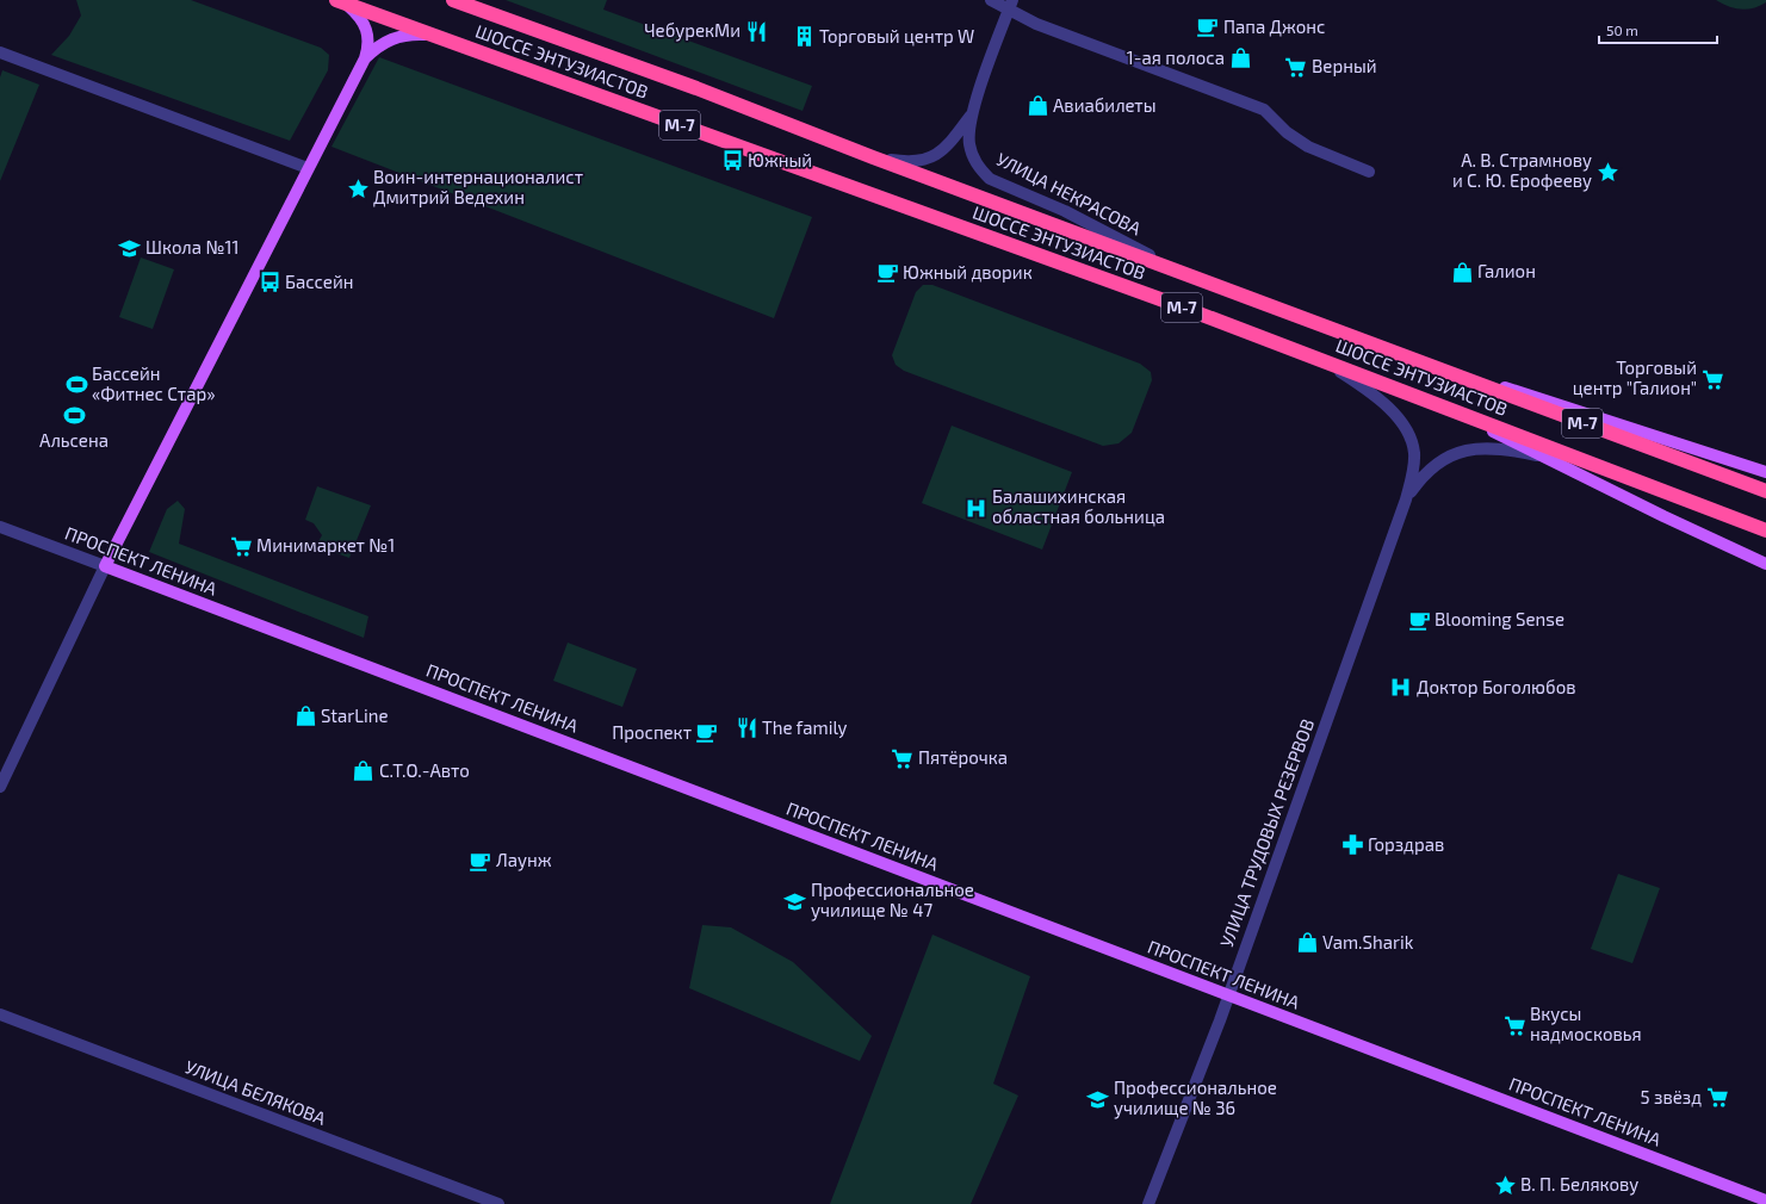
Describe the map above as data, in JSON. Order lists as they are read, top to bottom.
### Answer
{
  "streets": {
    "highway": ["ШОССЕ ЭНТУЗИАСТОВ", "М-7"],
    "main road": ["ПРОСПЕКТ ЛЕНИНА"],
    "street": ["УЛИЦА НЕКРАСОВА", "УЛИЦА ТРУДОВЫХ РЕЗЕРВОВ", "УЛИЦА БЕЛЯКОВА"]
  },
  "crossings": [
    ["ШОССЕ ЭНТУЗИАСТОВ", "УЛИЦА НЕКРАСОВА"],
    ["ШОССЕ ЭНТУЗИАСТОВ", "УЛИЦА ТРУДОВЫХ РЕЗЕРВОВ"],
    ["ПРОСПЕКТ ЛЕНИНА", "УЛИЦА ТРУДОВЫХ РЕЗЕРВОВ"]
  ],
  "places": {
    "cafe": [
      "Папа Джонс",
      "Южный дворик",
      "Blooming Sense",
      "Проспект",
      "Лаунж"
    ],
    "restaurant": ["ЧебурекМи", "The family"],
    "building": ["Торговый центр W"],
    "shop": [
      "1-ая полоса",
      "Авиабилеты",
      "Галион",
      "StarLine",
      "С.Т.О.-Авто",
      "Vam.Sharik"
    ],
    "supermarket": [
      "Верный",
      "Торговый центр \"Галион\"",
      "Минимаркет №1",
      "Пятёрочка",
      "Вкусы надмосковья",
      "5 звёзд"
    ],
    "bus stop": ["Южный", "Бассейн"],
    "place": ["А. В. Страмнову и С. Ю. Ерофееву", "Воин-интернационалист Дмитрий Ведехин", "В. П. Белякову"],
    "school or university": ["Школа №11", "Профессиональное училище № 47", "Профессиональное училище № 36"],
    "sports": ["Бассейн «Фитнес Стар»", "Альсена"],
    "hospital": ["Балашихинская областная больница", "Доктор Боголюбов"],
    "pharmacy": ["Горздрав"]
  },
  "scale_bar": "50 m"
}
